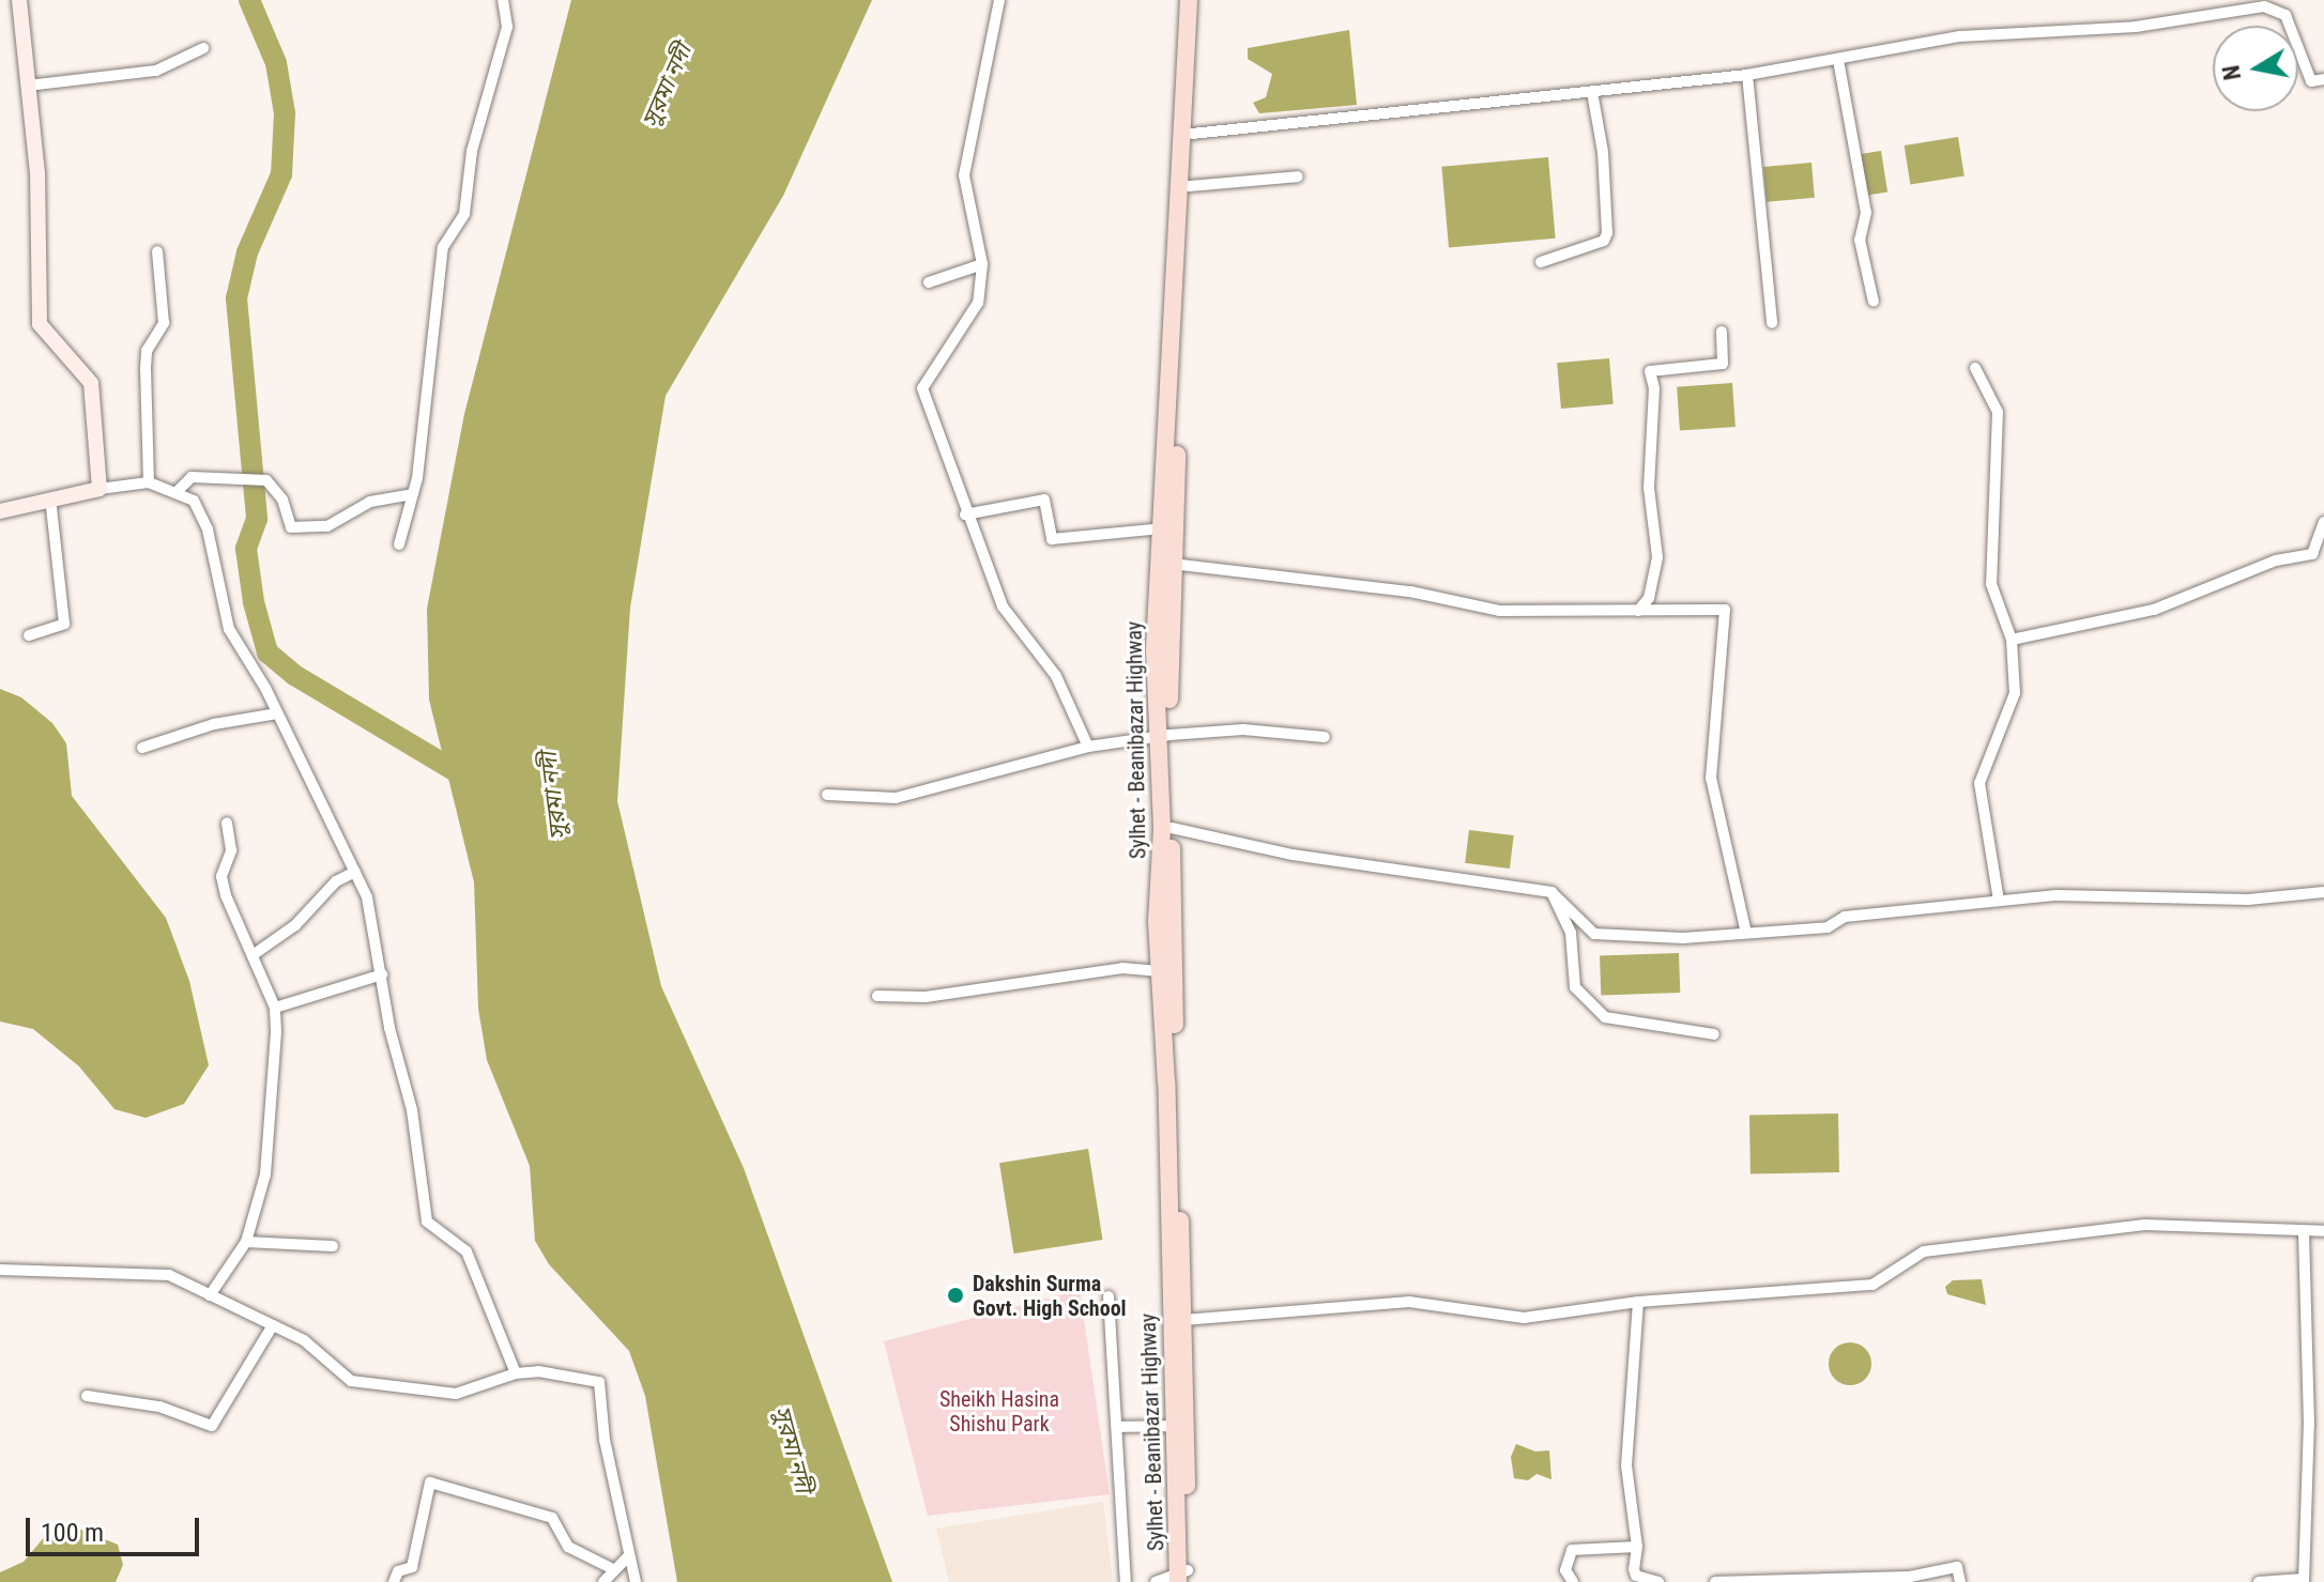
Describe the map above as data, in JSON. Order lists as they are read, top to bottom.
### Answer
{
  "streets": {
    "main road": ["Sylhet - Beanibazar Highway"]
  },
  "water": ["সুরমা নদী"],
  "parks": ["Sheikh Hasina Shishu Park"],
  "places": ["Dakshin Surma Govt. High School"],
  "scale_bar": "100 m",
  "north": "left"
}
